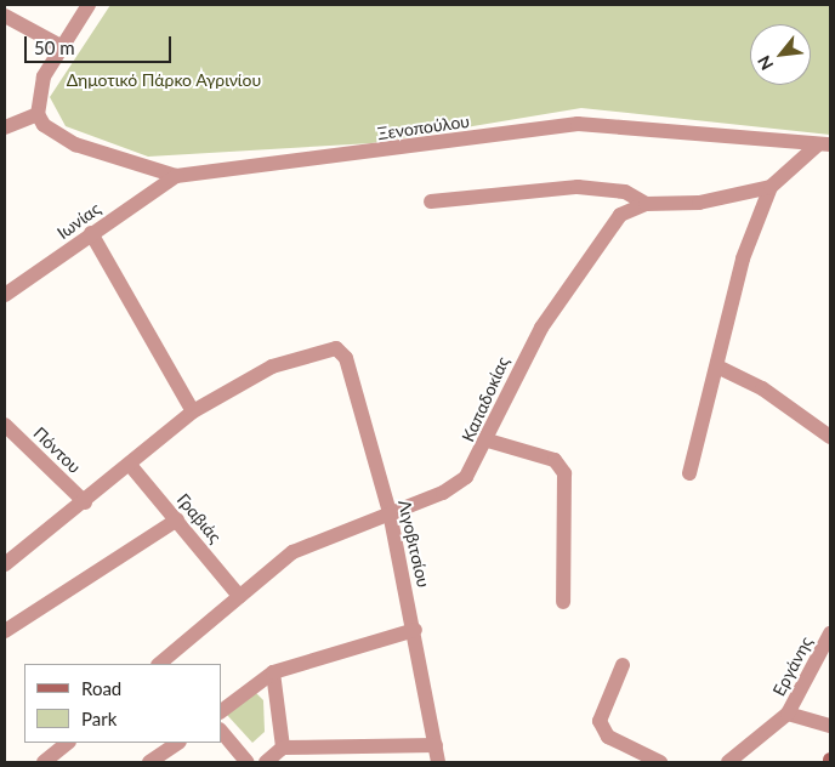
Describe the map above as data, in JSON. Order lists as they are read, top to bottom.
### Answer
{
  "streets": {
    "street": [
      "Ξενοπούλου",
      "Ιωνίας",
      "Καπαδοκίας",
      "Πόντου",
      "Γραβιάς",
      "Λιγοβιτσίου",
      "Εργάνης"
    ]
  },
  "crossings": [
    ["Ξενοπούλου", "Ιωνίας"],
    ["Ξενοπούλου", "Καπαδοκίας"],
    ["Καπαδοκίας", "Γραβιάς"],
    ["Καπαδοκίας", "Λιγοβιτσίου"]
  ],
  "parks": ["Δημοτικό Πάρκο Αγρινίου"],
  "legend": ["Road", "Park"],
  "scale_bar": "50 m",
  "north": "bottom left"
}
